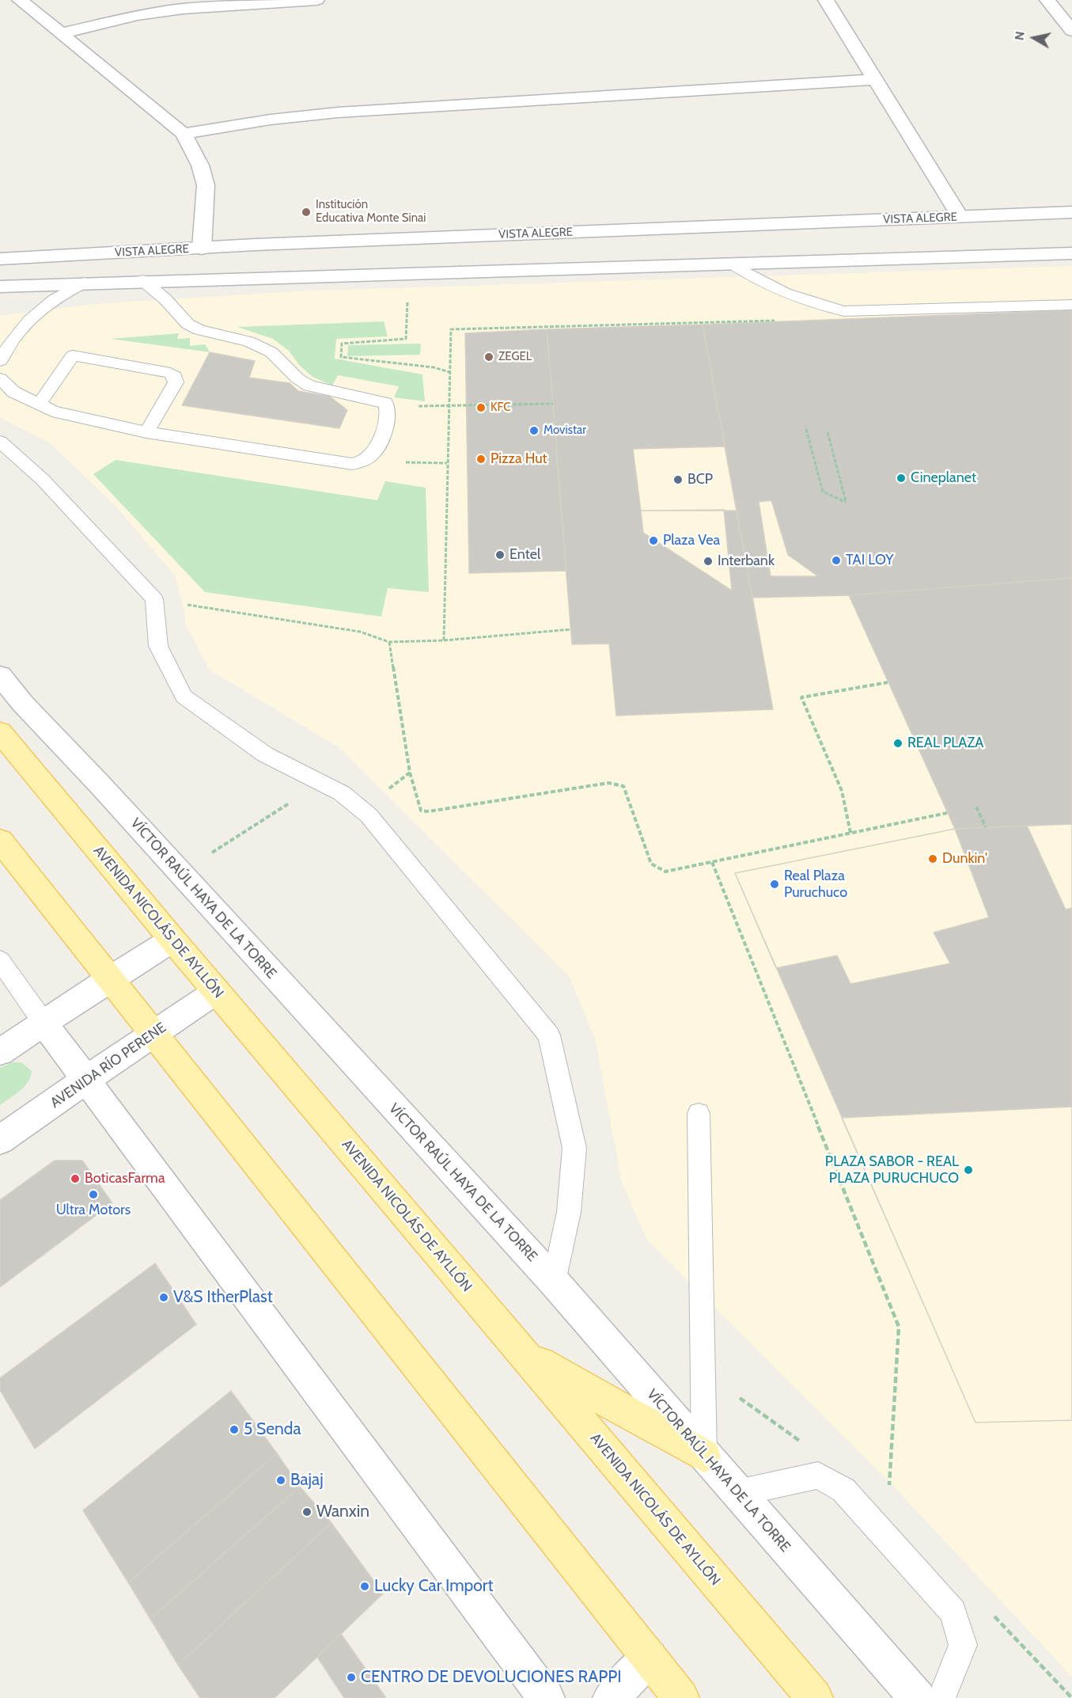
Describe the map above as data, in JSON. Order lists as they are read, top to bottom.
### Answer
{
  "streets": {
    "main road": ["AVENIDA NICOLÁS DE AYLLÓN"],
    "street": ["VISTA ALEGRE", "VÍCTOR RAÚL HAYA DE LA TORRE", "AVENIDA RÍO PERENE"]
  },
  "crossings": [
    ["AVENIDA NICOLÁS DE AYLLÓN", "AVENIDA RÍO PERENE"]
  ],
  "places": [
    "Institución Educativa Monte Sinai",
    "ZEGEL",
    "KFC",
    "Movistar",
    "Pizza Hut",
    "Cineplanet",
    "BCP",
    "Plaza Vea",
    "Entel",
    "TAI LOY",
    "Interbank",
    "REAL PLAZA",
    "Dunkin'",
    "Real Plaza Puruchuco",
    "PLAZA SABOR - REAL PLAZA PURUCHUCO",
    "BoticasFarma",
    "Ultra Motors",
    "V&S ItherPlast",
    "5 Senda",
    "Bajaj",
    "Wanxin",
    "Lucky Car Import",
    "CENTRO DE DEVOLUCIONES RAPPI"
  ],
  "north": "left"
}
